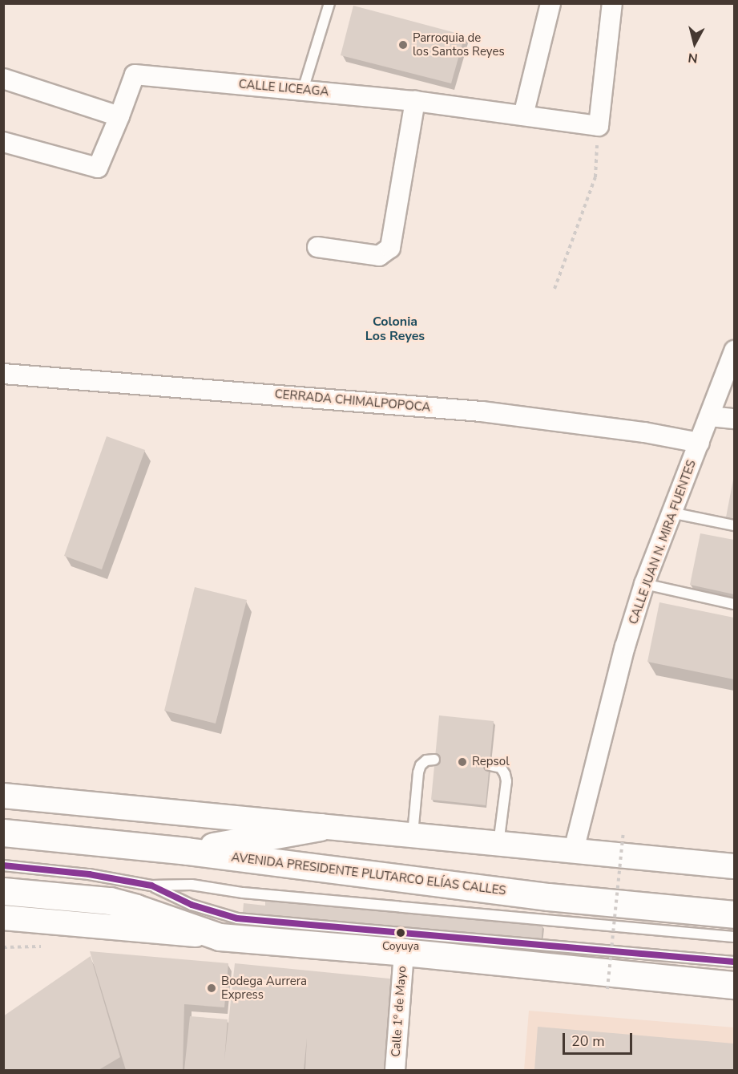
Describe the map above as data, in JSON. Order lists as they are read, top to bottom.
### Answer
{
  "streets": {
    "main road": ["AVENIDA PRESIDENTE PLUTARCO ELÍAS CALLES"],
    "street": [
      "CALLE LICEAGA",
      "CERRADA CHIMALPOPOCA",
      "CALLE JUAN N. MIRA FUENTES",
      "Calle 1º de Mayo"
    ]
  },
  "crossings": [
    ["CERRADA CHIMALPOPOCA", "CALLE JUAN N. MIRA FUENTES"]
  ],
  "districts": ["Colonia Los Reyes"],
  "places": [
    "Parroquia de los Santos Reyes",
    "Repsol",
    "Coyuya",
    "Bodega Aurrera Express"
  ],
  "scale_bar": "20 m",
  "north": "bottom"
}
